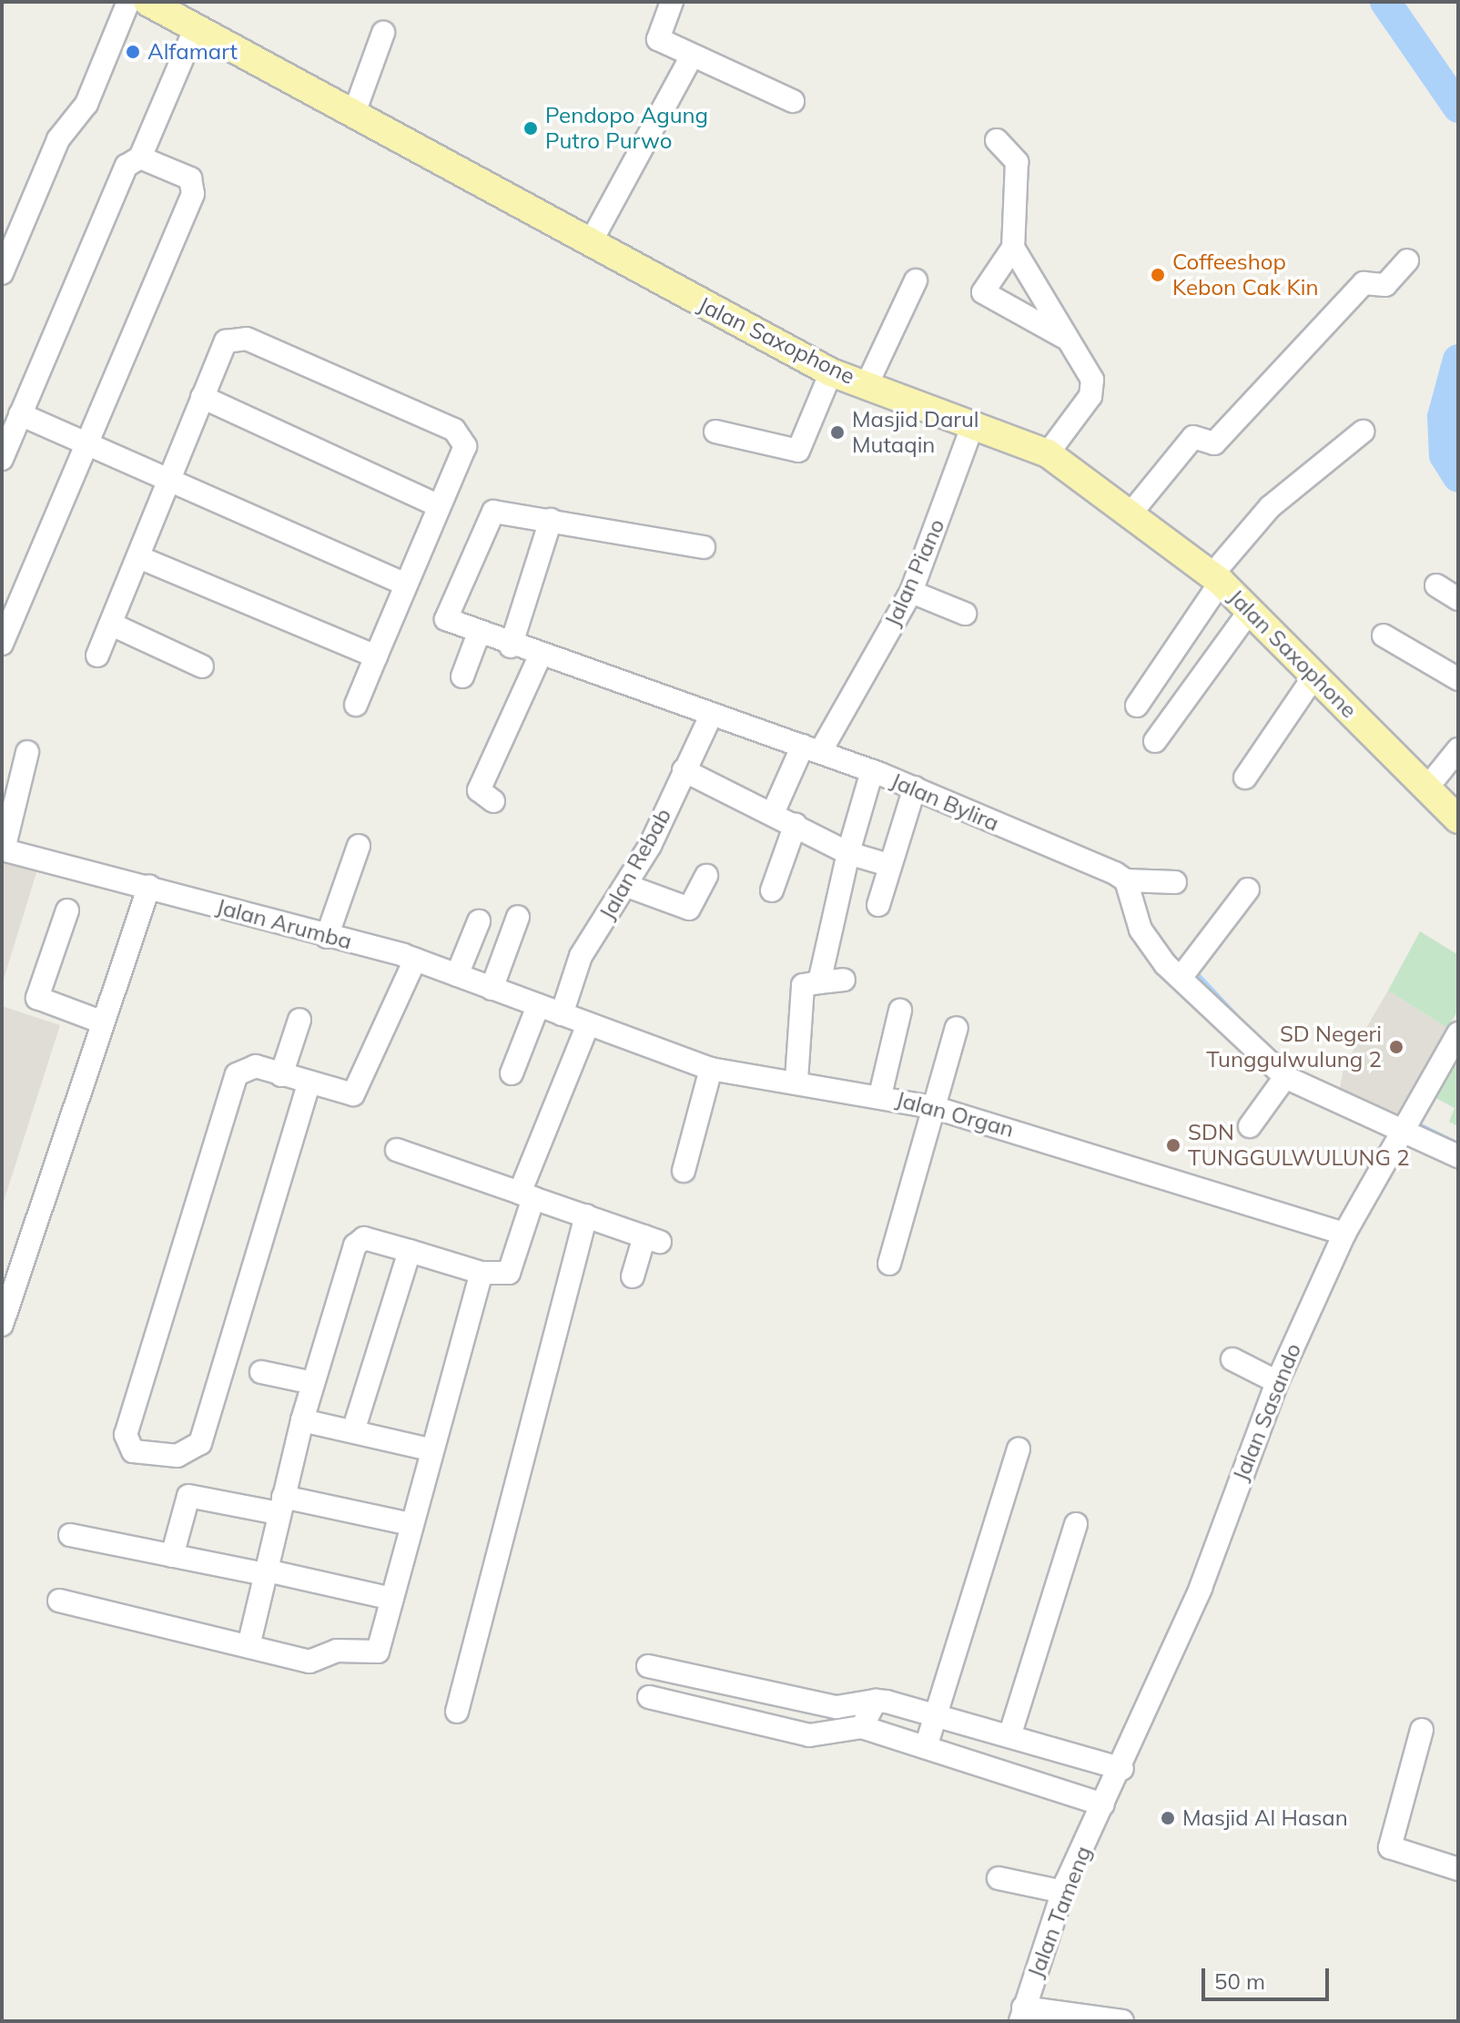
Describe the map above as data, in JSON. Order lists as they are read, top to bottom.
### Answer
{
  "streets": {
    "main road": ["Jalan Saxophone"],
    "street": [
      "Jalan Piano",
      "Jalan Bylira",
      "Jalan Rebab",
      "Jalan Arumba",
      "Jalan Organ",
      "Jalan Sasando",
      "Jalan Tameng"
    ]
  },
  "crossings": [
    ["Jalan Saxophone", "Jalan Piano"],
    ["Jalan Piano", "Jalan Bylira"],
    ["Jalan Bylira", "Jalan Rebab"],
    ["Jalan Rebab", "Jalan Arumba"],
    ["Jalan Rebab", "Jalan Organ"],
    ["Jalan Arumba", "Jalan Organ"],
    ["Jalan Organ", "Jalan Sasando"],
    ["Jalan Sasando", "Jalan Tameng"]
  ],
  "places": [
    "Alfamart",
    "Pendopo Agung Putro Purwo",
    "Coffeeshop Kebon Cak Kin",
    "Masjid Darul Mutaqin",
    "SD Negeri Tunggulwulung 2",
    "SDN TUNGGULWULUNG 2",
    "Masjid Al Hasan"
  ],
  "scale_bar": "50 m"
}
